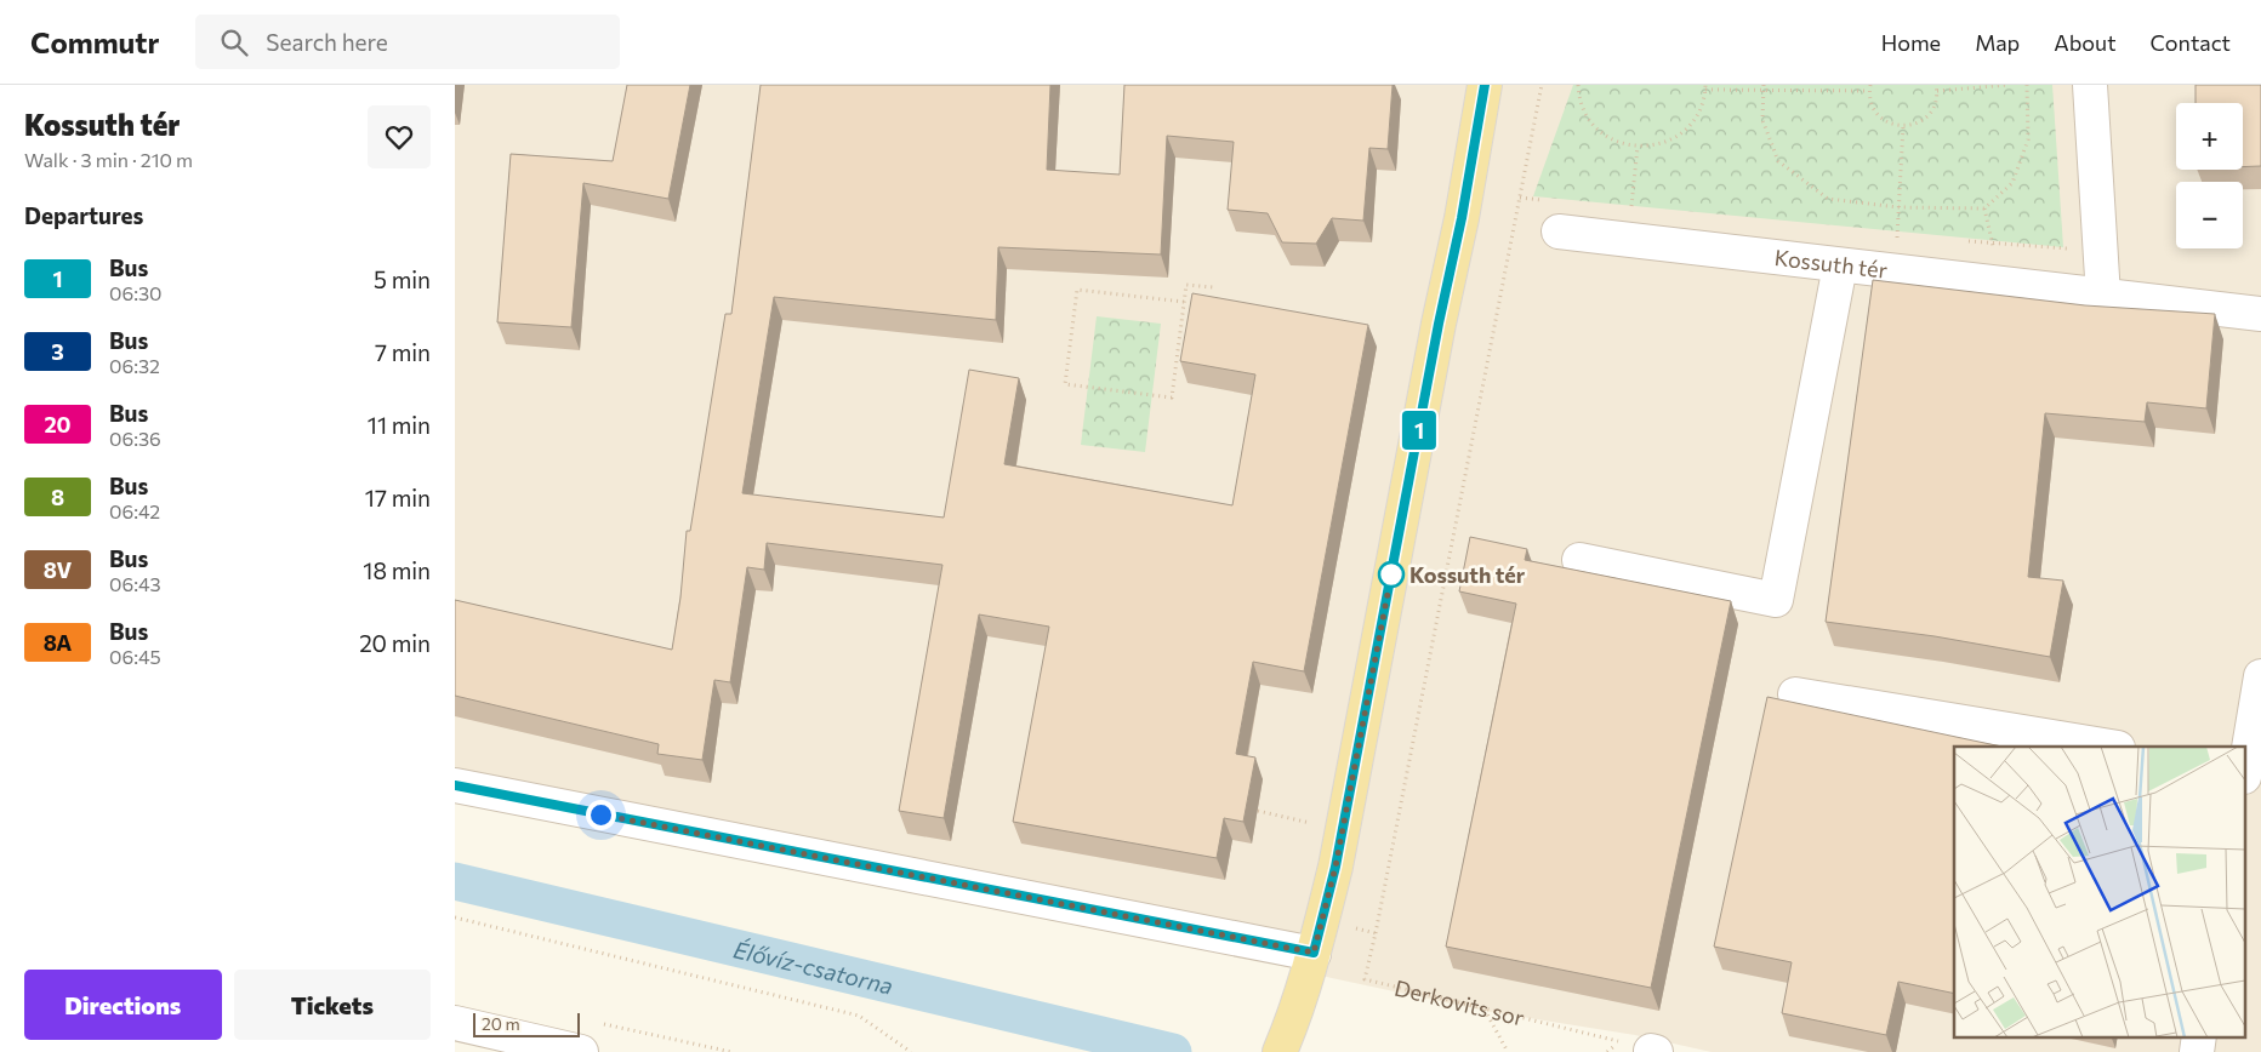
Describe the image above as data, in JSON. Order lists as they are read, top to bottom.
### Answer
{
  "streets": {
    "street": ["Kossuth tér"],
    "path": ["Derkovits sor"]
  },
  "water": ["Élővíz-csatorna"],
  "places": ["Kossuth tér"],
  "lines": ["bus line 1"],
  "scale_bar": "20 m",
  "page": {
    "header": "Commutr",
    "search": "Search here",
    "nav": [
      "Home",
      "Map",
      "About",
      "Contact"
    ],
    "heading": [
      ["Kossuth tér", "Walk · 3 min · 210 m"],
      "Departures"
    ],
    "on_map": "1",
    "map_buttons": ["+", "−"],
    "list": [
      {
        "mark": "1",
        "name": "Bus",
        "note": "06:30",
        "value": "5 min"
      },
      {
        "mark": "3",
        "name": "Bus",
        "note": "06:32",
        "value": "7 min"
      },
      {
        "mark": "20",
        "name": "Bus",
        "note": "06:36",
        "value": "11 min"
      },
      {
        "mark": "8",
        "name": "Bus",
        "note": "06:42",
        "value": "17 min"
      },
      {
        "mark": "8V",
        "name": "Bus",
        "note": "06:43",
        "value": "18 min"
      },
      {
        "mark": "8A",
        "name": "Bus",
        "note": "06:45",
        "value": "20 min"
      }
    ],
    "buttons": ["Directions", "Tickets"],
    "scale": "20 m"
  }
}
